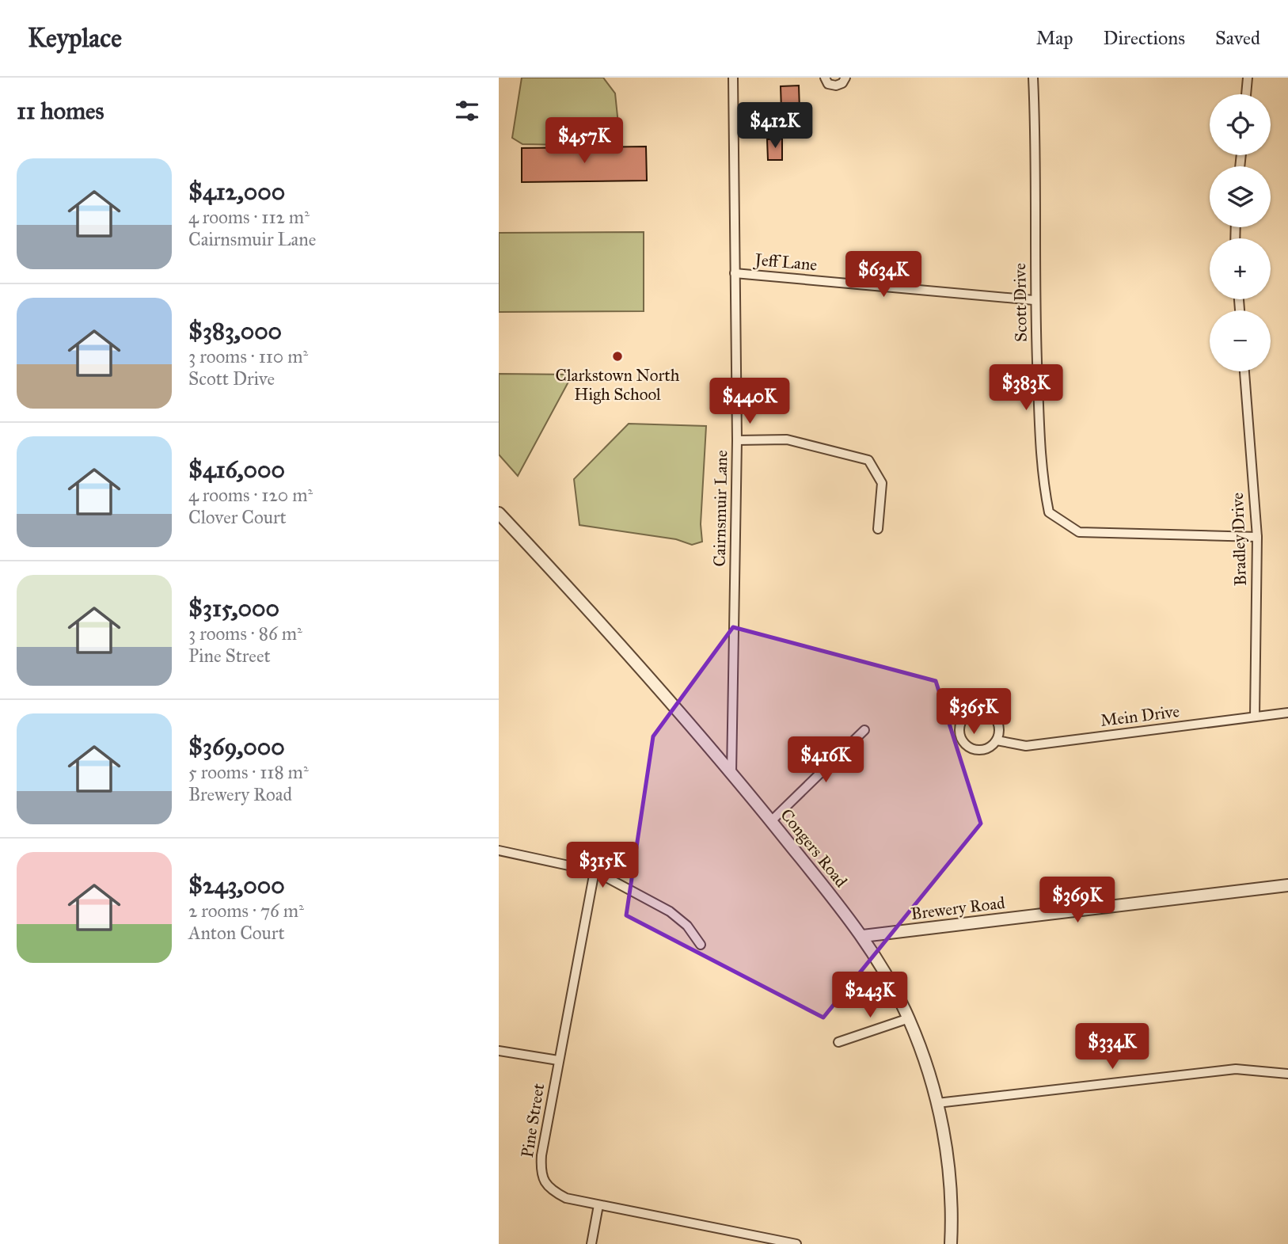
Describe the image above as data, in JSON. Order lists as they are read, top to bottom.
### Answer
{
  "streets": {
    "street": [
      "Jeff Lane",
      "Scott Drive",
      "Cairnsmuir Lane",
      "Bradley Drive",
      "Mein Drive",
      "Congers Road",
      "Brewery Road",
      "Pine Street"
    ]
  },
  "crossings": [
    ["Jeff Lane", "Scott Drive"],
    ["Jeff Lane", "Cairnsmuir Lane"],
    ["Scott Drive", "Bradley Drive"],
    ["Cairnsmuir Lane", "Congers Road"],
    ["Bradley Drive", "Mein Drive"],
    ["Congers Road", "Brewery Road"]
  ],
  "places": ["Clarkstown North High School"],
  "page": {
    "header": "Keyplace",
    "nav": ["Map", "Directions", "Saved"],
    "heading": "11 homes",
    "map_buttons": ["+", "−"],
    "price": [
      "$412K",
      "$457K",
      "$634K",
      "$383K",
      "$440K",
      "$365K",
      "$416K",
      "$315K",
      "$369K",
      "$243K",
      "$334K"
    ],
    "list": [
      {
        "name": "$412,000",
        "note": "4 rooms · 112 m² · Cairnsmuir Lane"
      },
      {
        "name": "$383,000",
        "note": "3 rooms · 110 m² · Scott Drive"
      },
      {
        "name": "$416,000",
        "note": "4 rooms · 120 m² · Clover Court"
      },
      {
        "name": "$315,000",
        "note": "3 rooms · 86 m² · Pine Street"
      },
      {
        "name": "$369,000",
        "note": "5 rooms · 118 m² · Brewery Road"
      },
      {
        "name": "$243,000",
        "note": "2 rooms · 76 m² · Anton Court"
      }
    ]
  }
}
